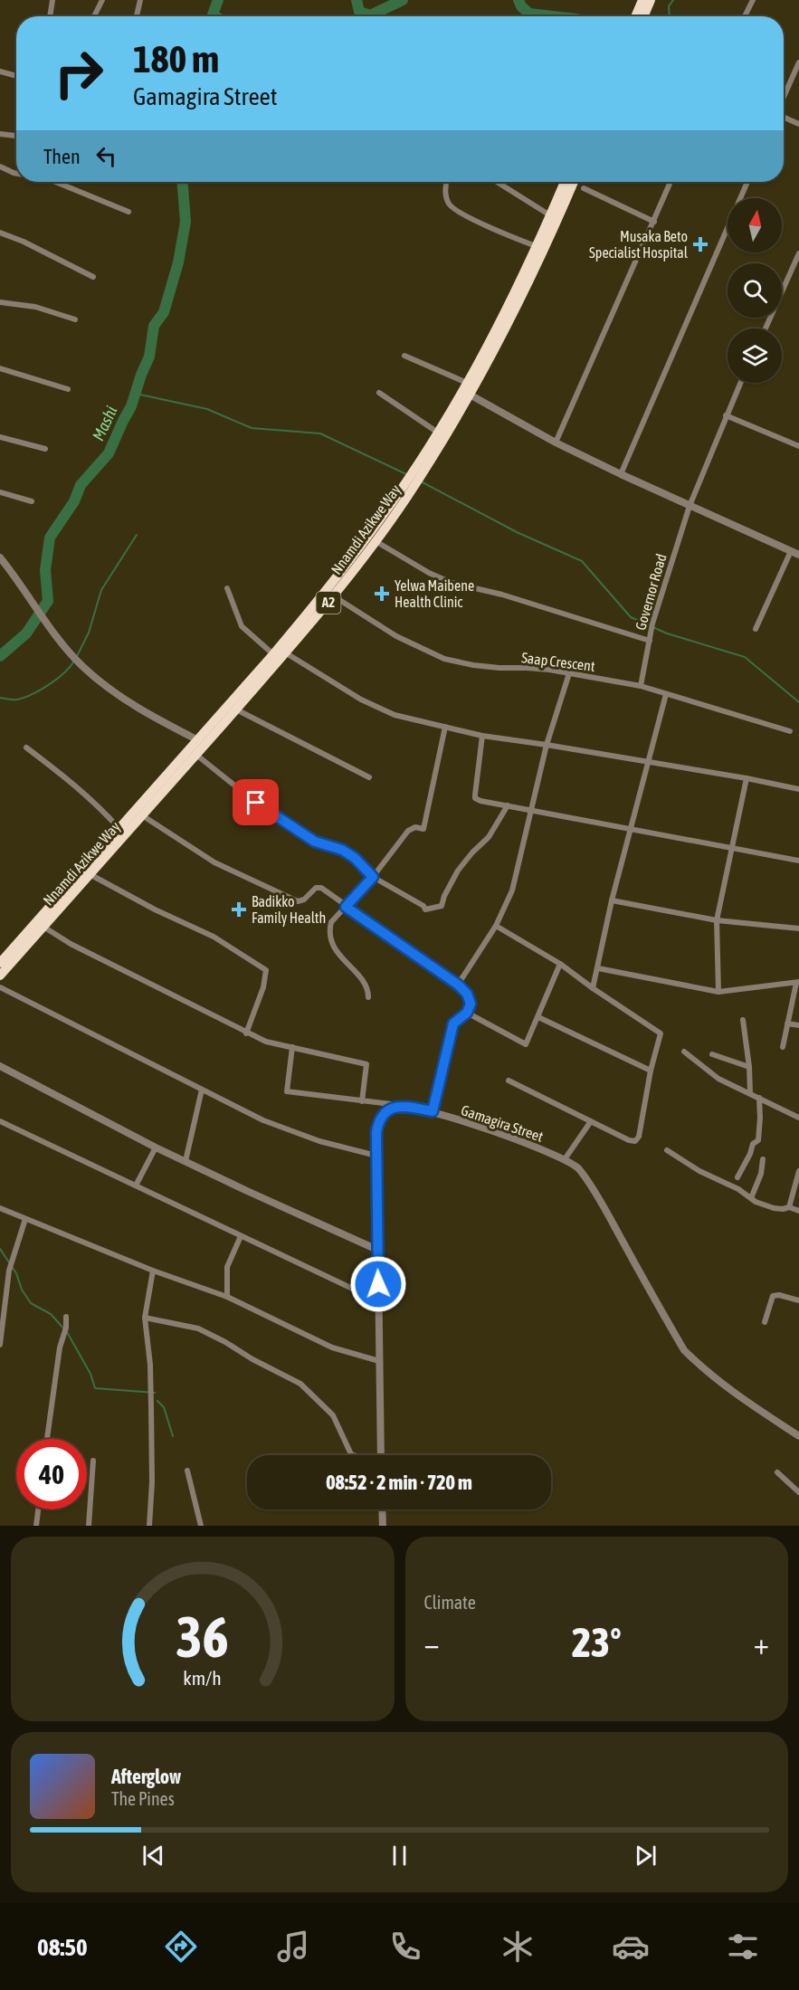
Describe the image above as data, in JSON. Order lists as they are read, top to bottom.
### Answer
{
  "streets": {
    "highway": ["Nnamdi Azikwe Way", "A2"],
    "street": ["Governor Road", "Saap Crescent", "Gamagira Street"]
  },
  "crossings": [
    ["Nnamdi Azikwe Way", "Saap Crescent"],
    ["Governor Road", "Saap Crescent"]
  ],
  "water": ["Mashi"],
  "places": {
    "health": ["Musaka Beto Specialist Hospital", "Yelwa Maibene Health Clinic", "Badikko Family Health"]
  },
  "north": "top",
  "page": {
    "turn": ["180 m", "Gamagira Street"],
    "then": "Then",
    "limit": "40",
    "trip": "08:52 · 2 min · 720 m",
    "tile": "Climate",
    "heat": ["−", "23°", "+"],
    "song": ["Afterglow", "The Pines"],
    "tabs": "08:50",
    "gauge": ["36", "km/h"]
  }
}
